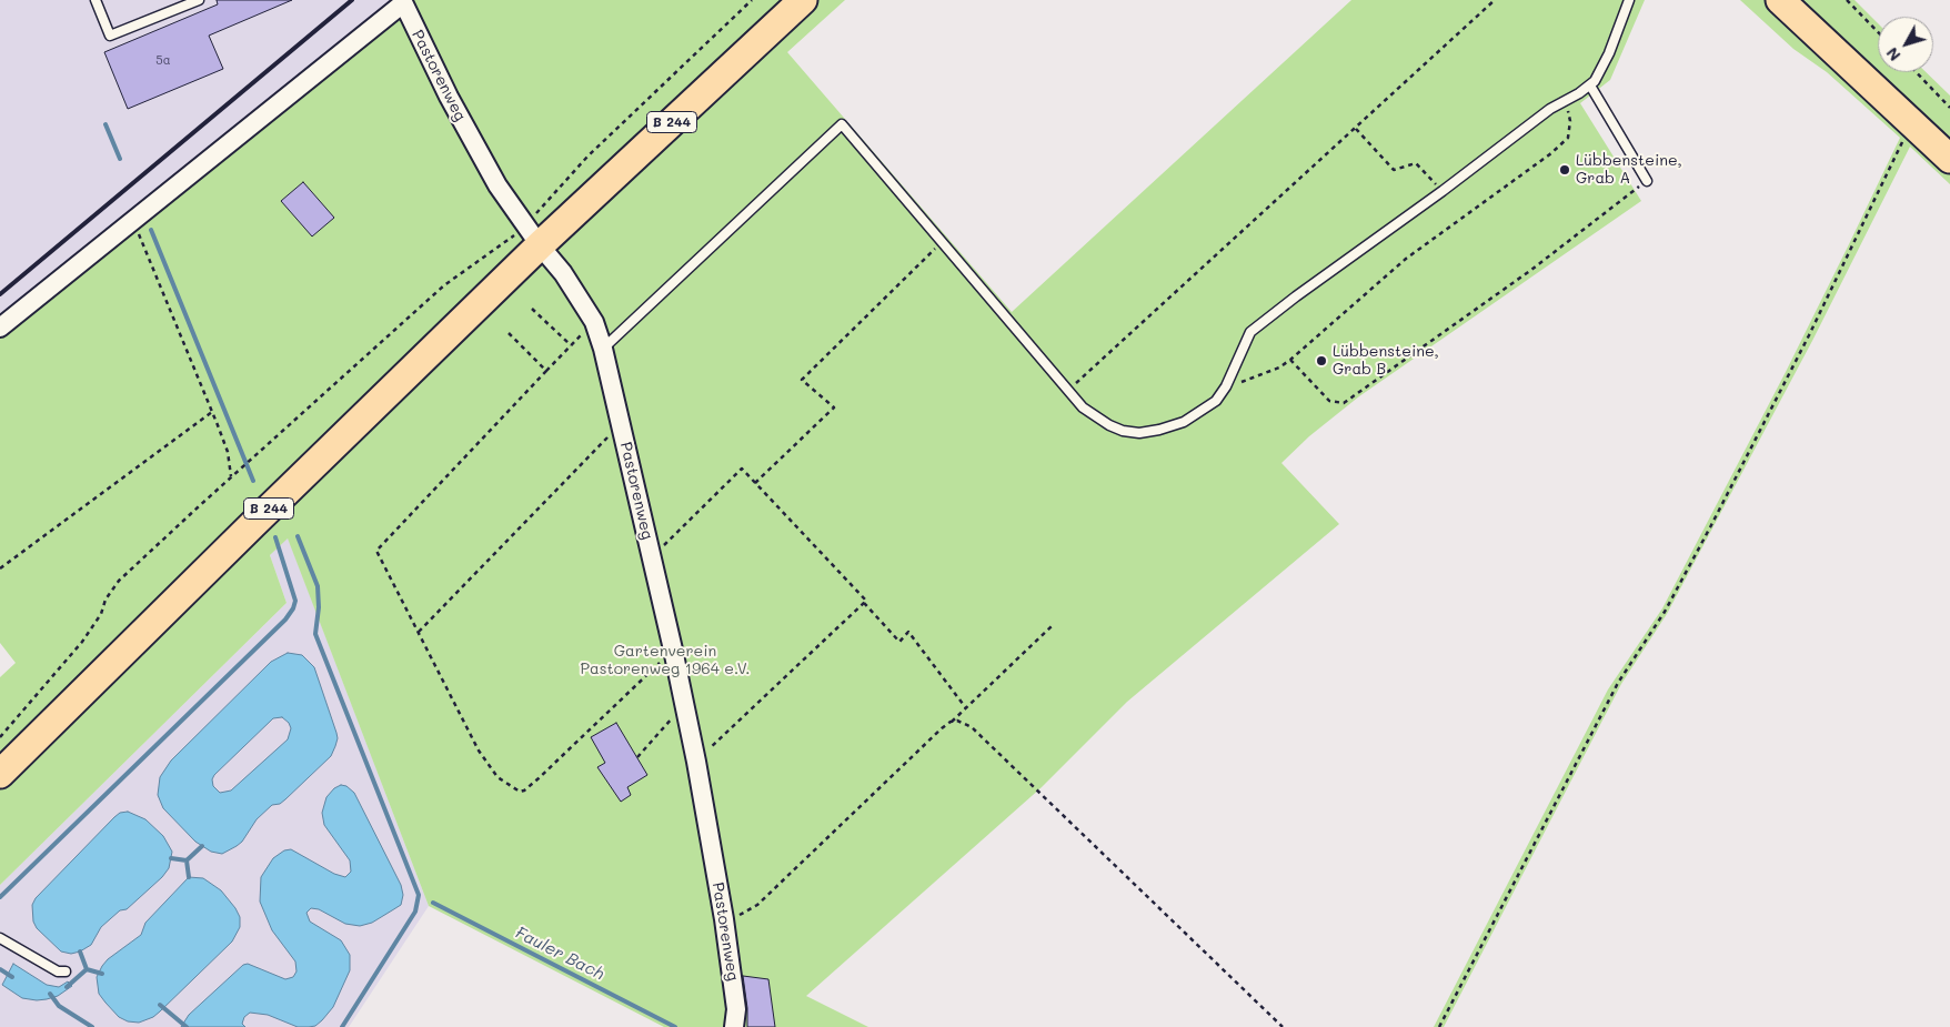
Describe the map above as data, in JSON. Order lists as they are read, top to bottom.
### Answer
{
  "streets": {
    "main road": ["B 244"],
    "street": ["Pastorenweg"]
  },
  "crossings": [
    ["Pastorenweg", "B 244"]
  ],
  "water": ["Fauler Bach"],
  "parks": ["Gartenverein Pastorenweg 1964 e.V."],
  "places": ["Lübbensteine, Grab A", "Lübbensteine, Grab B"],
  "house_numbers": ["5a"],
  "north": "bottom left"
}
